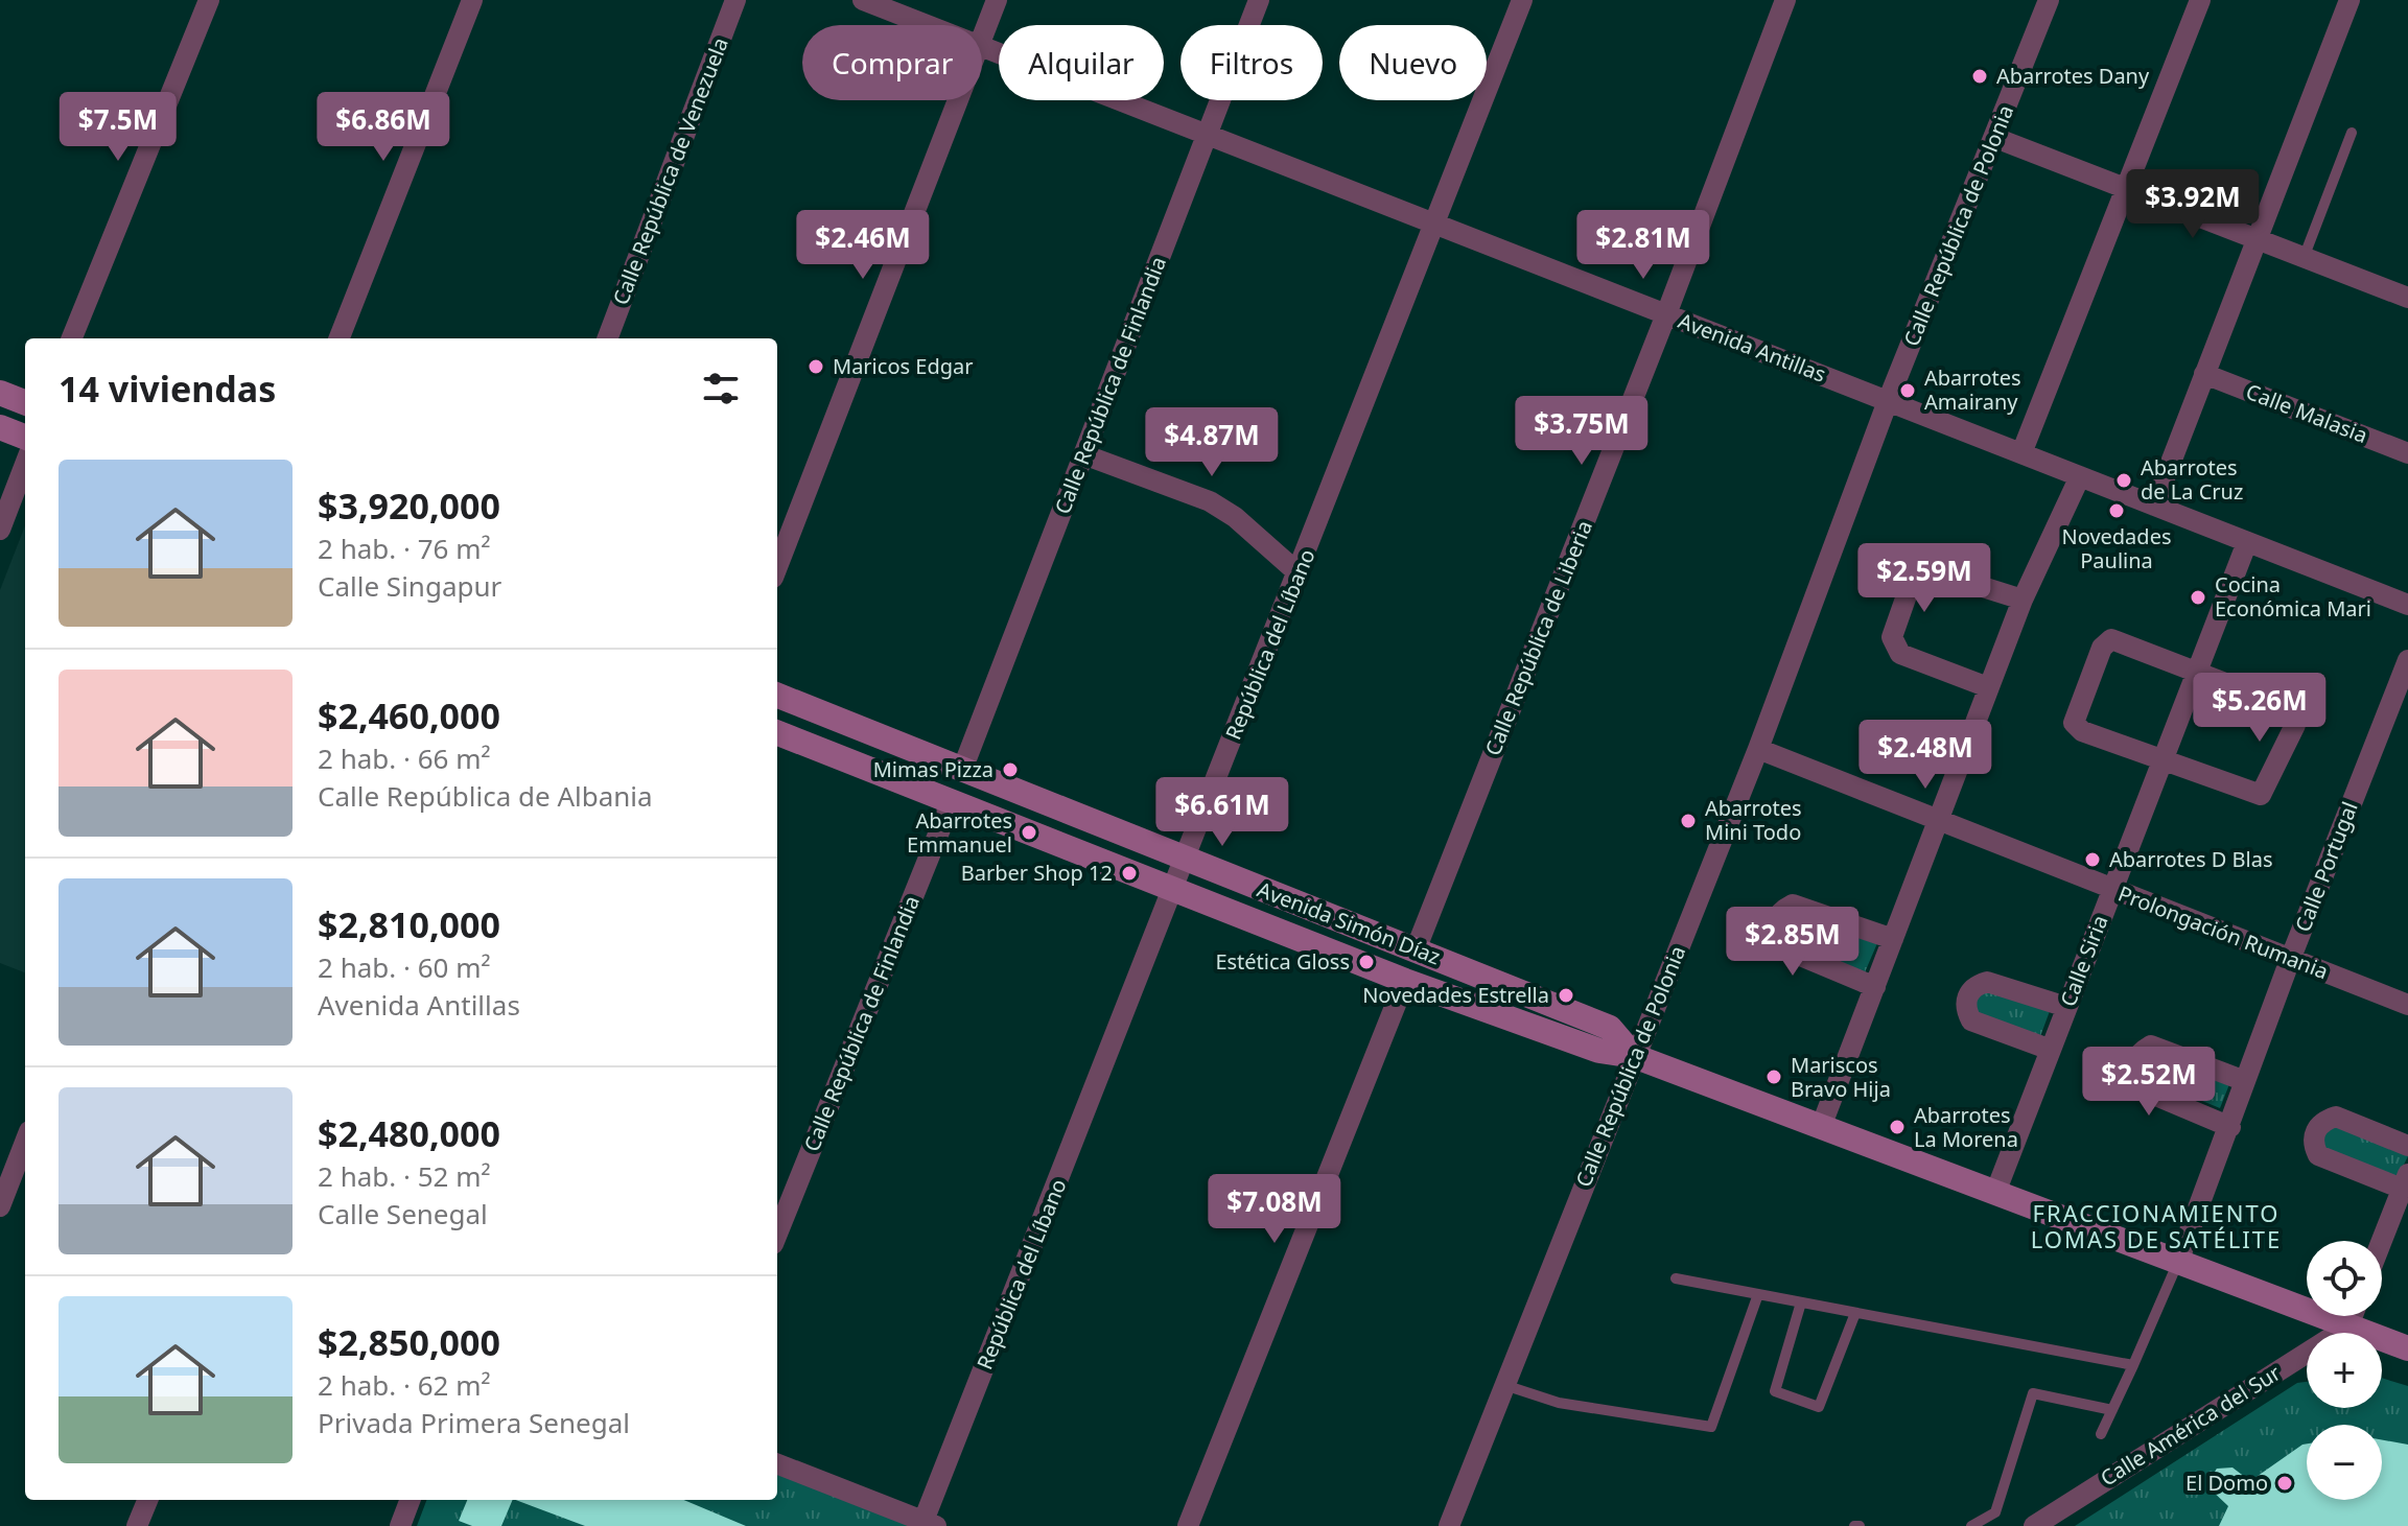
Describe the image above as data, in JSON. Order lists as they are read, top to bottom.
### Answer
{
  "streets": {
    "main road": ["Avenida Simón Díaz"],
    "street": [
      "Calle República de Venezuela",
      "Calle República de Polonia",
      "Avenida Antillas",
      "Calle República de Finlandia",
      "Calle Malasia",
      "Calle República de Liberia",
      "República del Líbano",
      "Calle Portugal",
      "Prolongación Rumania",
      "Calle Siria",
      "Calle América del Sur"
    ]
  },
  "crossings": [
    ["Calle República de Polonia", "Avenida Antillas"],
    ["Calle República de Polonia", "Avenida Simón Díaz"],
    ["Calle República de Polonia", "Prolongación Rumania"],
    ["Avenida Antillas", "Calle República de Finlandia"],
    ["Avenida Antillas", "Calle República de Liberia"],
    ["Avenida Antillas", "República del Líbano"],
    ["Avenida Antillas", "Calle Siria"],
    ["Calle República de Finlandia", "Avenida Simón Díaz"],
    ["Calle República de Liberia", "Avenida Simón Díaz"],
    ["República del Líbano", "Avenida Simón Díaz"],
    ["Calle Portugal", "Avenida Simón Díaz"],
    ["Calle Portugal", "Prolongación Rumania"],
    ["Avenida Simón Díaz", "Calle Siria"],
    ["Avenida Simón Díaz", "Calle América del Sur"],
    ["Prolongación Rumania", "Calle Siria"]
  ],
  "districts": ["FRACCIONAMIENTO LOMAS DE SATÉLITE"],
  "places": [
    "Abarrotes Dany",
    "Maricos Edgar",
    "Abarrotes Amairany",
    "Abarrotes de La Cruz",
    "Novedades Paulina",
    "Cocina Económica Mari",
    "Mimas Pizza",
    "Abarrotes Mini Todo",
    "Abarrotes Emmanuel",
    "Abarrotes D Blas",
    "Barber Shop 12",
    "Estética Gloss",
    "Novedades Estrella",
    "Mariscos Bravo Hija",
    "Abarrotes La Morena",
    "El Domo"
  ],
  "page": {
    "chip": [
      "Comprar",
      "Alquilar",
      "Filtros",
      "Nuevo"
    ],
    "price": [
      "$7.5M",
      "$6.86M",
      "$3.92M",
      "$2.46M",
      "$2.81M",
      "$3.75M",
      "$4.87M",
      "$2.59M",
      "$5.26M",
      "$2.48M",
      "$6.61M",
      "$2.85M",
      "$2.52M",
      "$7.08M"
    ],
    "heading": "14 viviendas",
    "list": [
      {
        "name": "$3,920,000",
        "note": "2 hab. · 76 m² · Calle Singapur"
      },
      {
        "name": "$2,460,000",
        "note": "2 hab. · 66 m² · Calle República de Albania"
      },
      {
        "name": "$2,810,000",
        "note": "2 hab. · 60 m² · Avenida Antillas"
      },
      {
        "name": "$2,480,000",
        "note": "2 hab. · 52 m² · Calle Senegal"
      },
      {
        "name": "$2,850,000",
        "note": "2 hab. · 62 m² · Privada Primera Senegal"
      }
    ],
    "map_buttons": ["+", "−"]
  }
}
